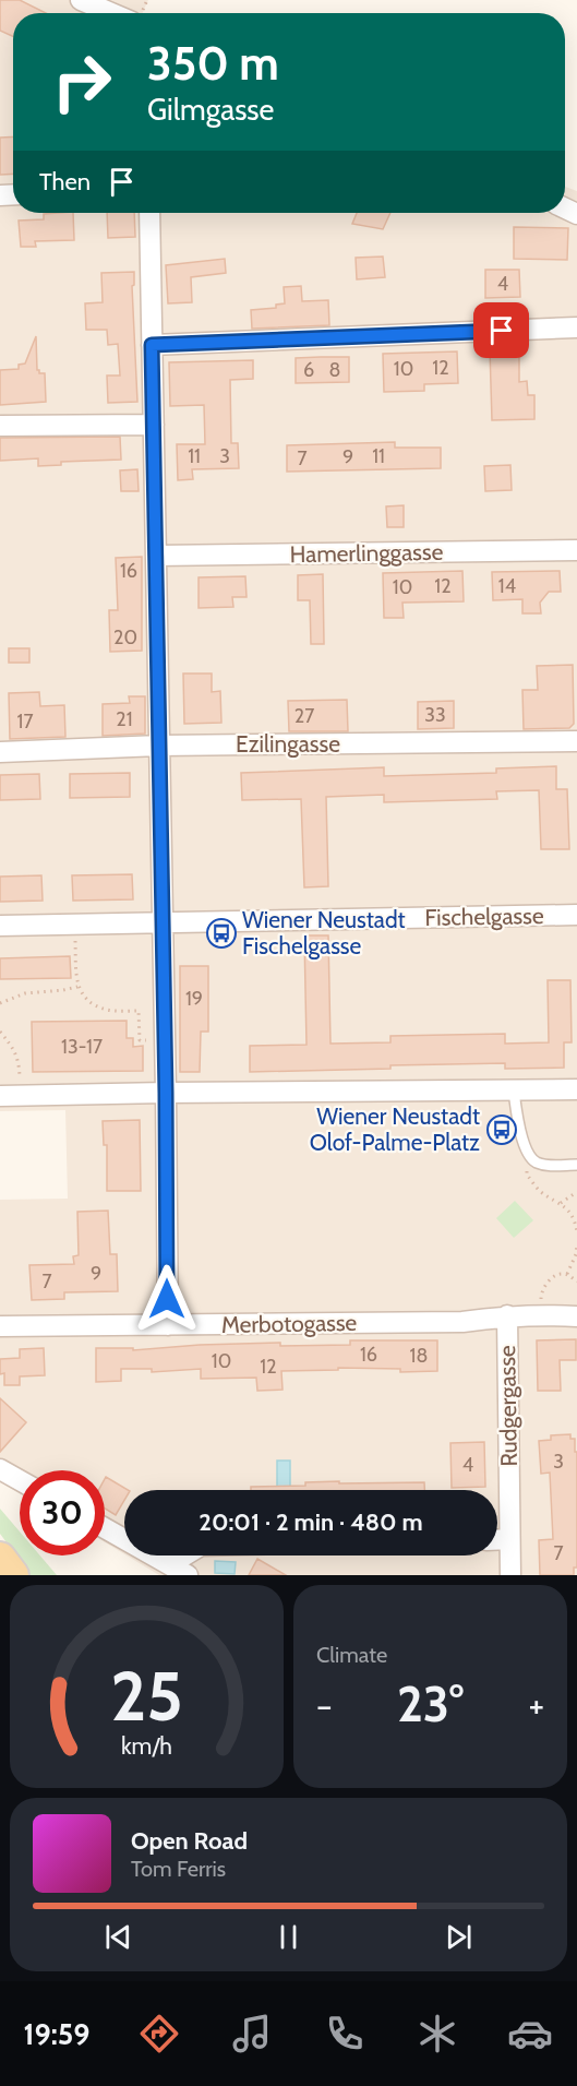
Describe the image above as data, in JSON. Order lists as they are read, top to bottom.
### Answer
{
  "streets": {
    "street": [
      "Hamerlinggasse",
      "Ezilingasse",
      "Fischelgasse",
      "Merbotogasse",
      "Rudgergasse"
    ]
  },
  "crossings": [
    ["Merbotogasse", "Rudgergasse"]
  ],
  "places": {
    "bus stop": ["Wiener Neustadt Fischelgasse", "Wiener Neustadt Olof-Palme-Platz"]
  },
  "house_numbers": [
    "4",
    "12",
    "10",
    "6",
    "8",
    "11",
    "3",
    "11",
    "9",
    "7",
    "16",
    "12",
    "14",
    "10",
    "20",
    "33",
    "27",
    "21",
    "17",
    "19",
    "13-17",
    "9",
    "7",
    "16",
    "18",
    "10",
    "12",
    "3",
    "4",
    "7"
  ],
  "page": {
    "turn": ["350 m", "Gilmgasse"],
    "then": "Then",
    "limit": "30",
    "trip": "20:01 · 2 min · 480 m",
    "tile": "Climate",
    "heat": ["−", "23°", "+"],
    "song": ["Open Road", "Tom Ferris"],
    "tabs": "19:59",
    "gauge": ["25", "km/h"]
  }
}
